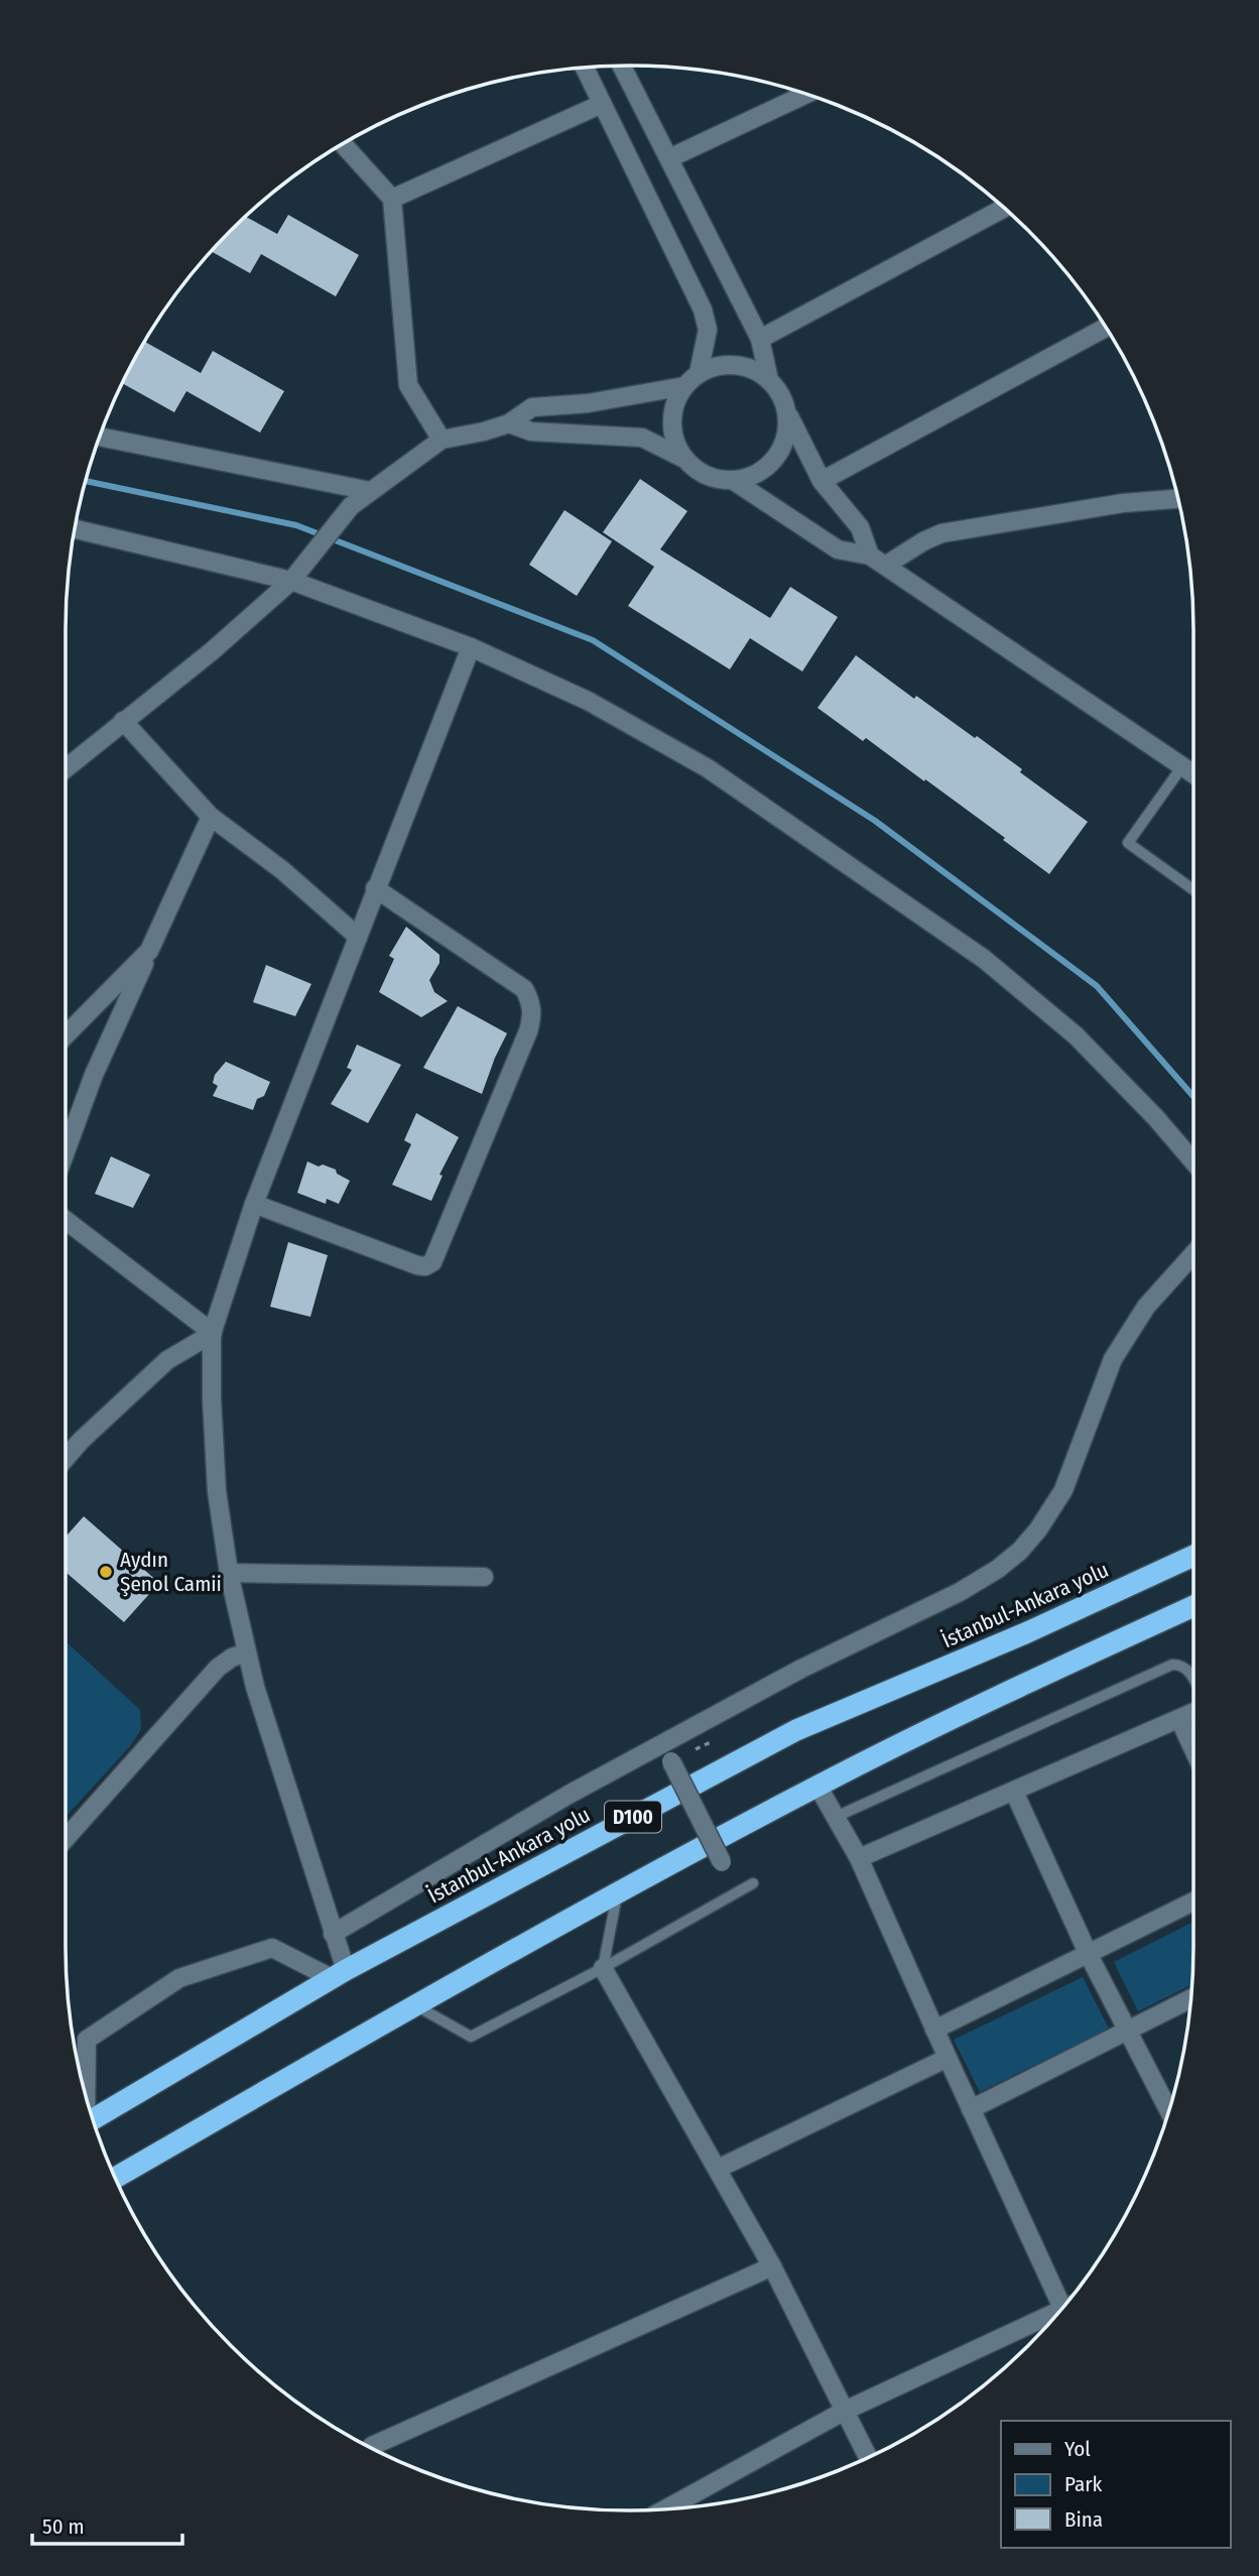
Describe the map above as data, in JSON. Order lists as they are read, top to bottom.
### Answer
{
  "streets": {
    "highway": ["İstanbul-Ankara yolu", "D100"]
  },
  "places": ["Aydın Şenol Camii"],
  "legend": ["Yol", "Park", "Bina"],
  "scale_bar": "50 m"
}
